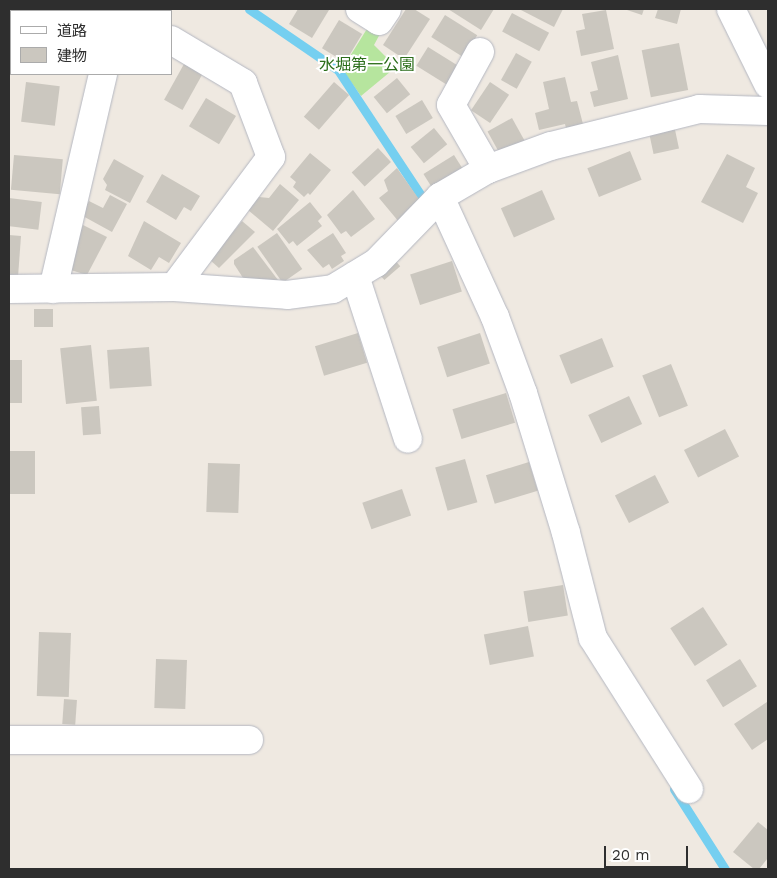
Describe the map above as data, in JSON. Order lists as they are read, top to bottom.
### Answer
{
  "parks": ["水堀第一公園"],
  "legend": ["道路", "建物"],
  "scale_bar": "20 m"
}
